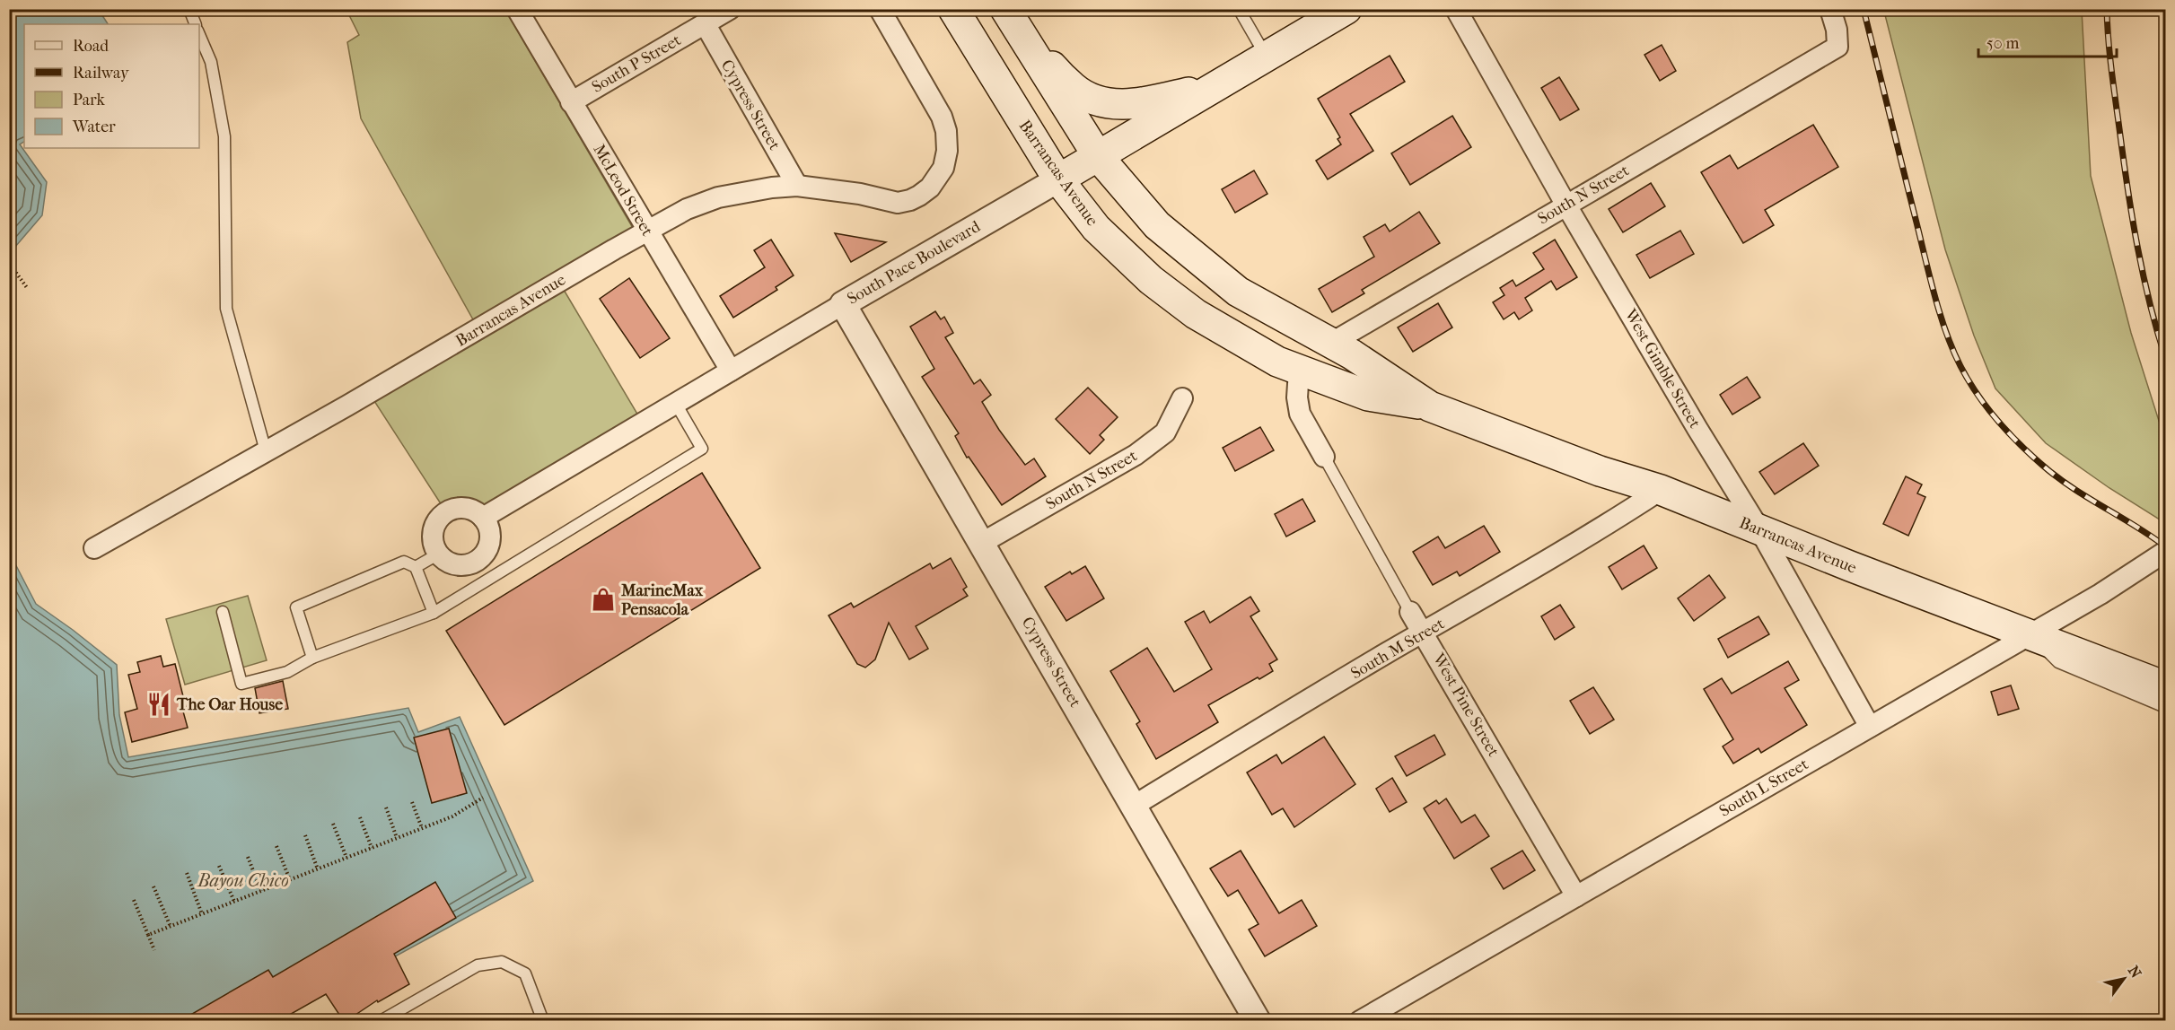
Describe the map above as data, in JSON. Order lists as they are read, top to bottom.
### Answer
{
  "streets": {
    "main road": ["Barrancas Avenue", "South Pace Boulevard"],
    "street": [
      "South P Street",
      "Cypress Street",
      "McLeod Street",
      "South N Street",
      "West Gimble Street",
      "South M Street",
      "West Pine Street",
      "South L Street"
    ]
  },
  "crossings": [
    ["South P Street", "Cypress Street"],
    ["South P Street", "McLeod Street"],
    ["Cypress Street", "Barrancas Avenue"],
    ["Cypress Street", "South N Street"],
    ["Cypress Street", "South Pace Boulevard"],
    ["Cypress Street", "South M Street"],
    ["Barrancas Avenue", "McLeod Street"],
    ["Barrancas Avenue", "South N Street"],
    ["Barrancas Avenue", "South Pace Boulevard"],
    ["Barrancas Avenue", "West Gimble Street"],
    ["Barrancas Avenue", "South M Street"],
    ["Barrancas Avenue", "South L Street"],
    ["McLeod Street", "South Pace Boulevard"],
    ["South N Street", "West Gimble Street"],
    ["West Gimble Street", "South L Street"],
    ["South M Street", "West Pine Street"],
    ["West Pine Street", "South L Street"]
  ],
  "water": ["Bayou Chico"],
  "places": {
    "shop": ["MarineMax Pensacola"],
    "restaurant": ["The Oar House"]
  },
  "legend": [
    "Road",
    "Railway",
    "Park",
    "Water"
  ],
  "scale_bar": "50 m",
  "north": "top right"
}
